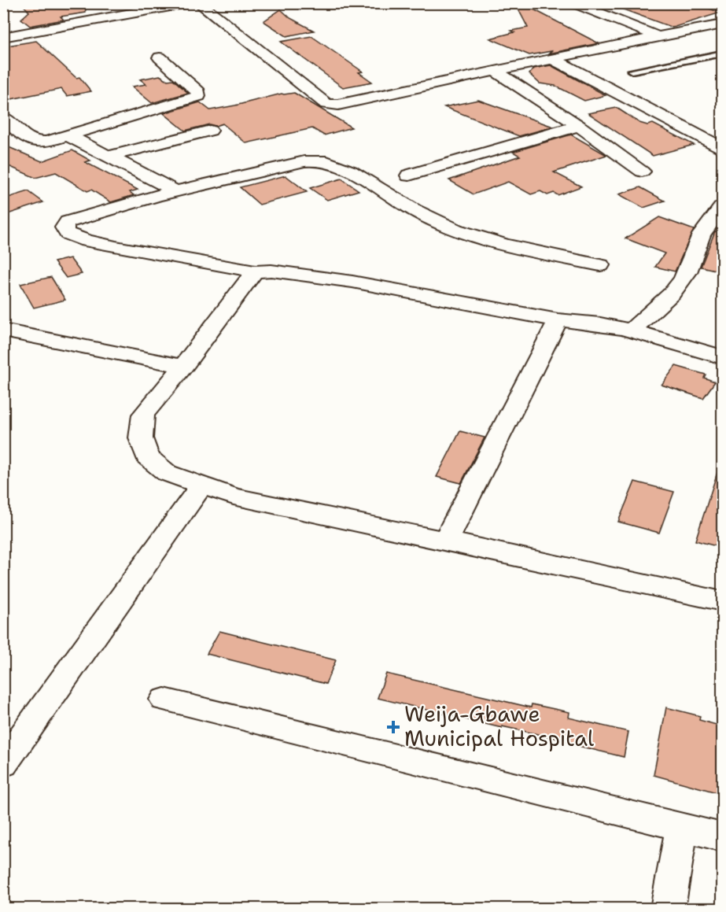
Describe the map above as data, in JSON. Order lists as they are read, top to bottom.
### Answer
{
  "places": {
    "health": ["Weija-Gbawe Municipal Hospital"]
  }
}
